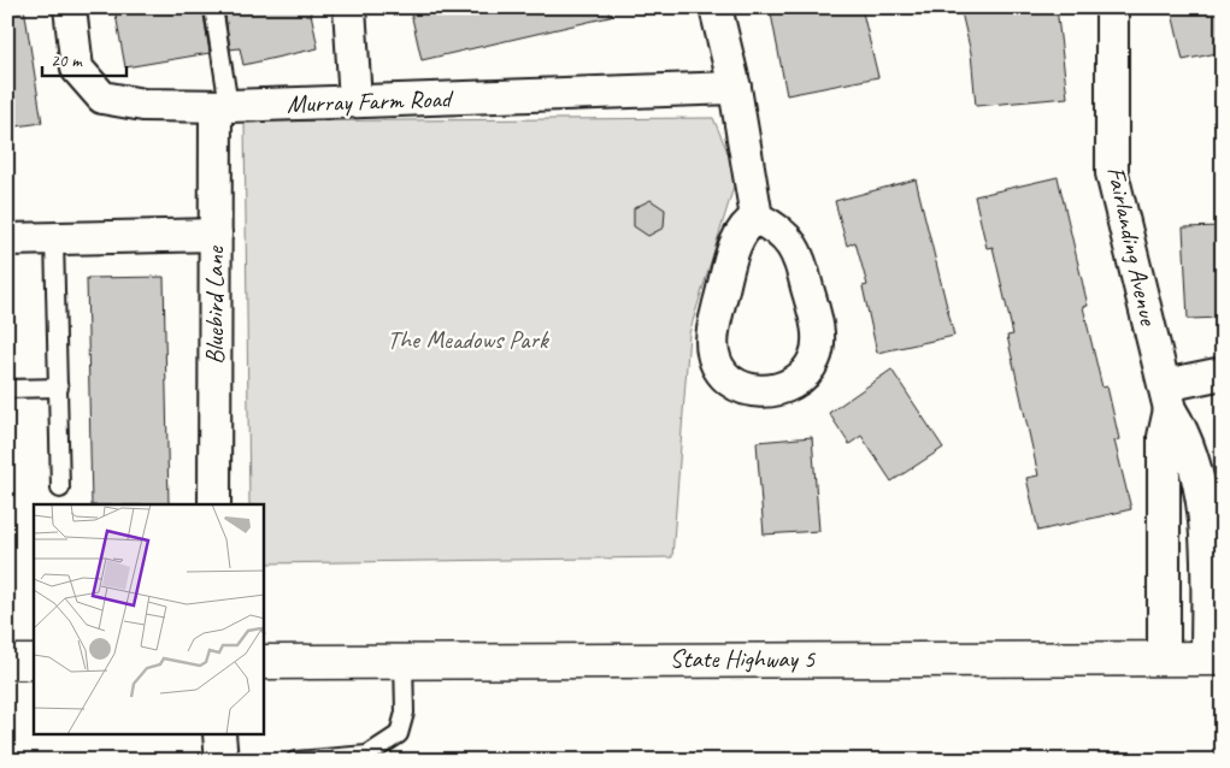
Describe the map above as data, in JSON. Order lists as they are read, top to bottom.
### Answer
{
  "streets": {
    "main road": ["State Highway 5"],
    "street": ["Murray Farm Road", "Fairlanding Avenue", "Bluebird Lane"]
  },
  "crossings": [
    ["Murray Farm Road", "Bluebird Lane"],
    ["Fairlanding Avenue", "State Highway 5"]
  ],
  "parks": ["The Meadows Park"],
  "scale_bar": "20 m"
}
